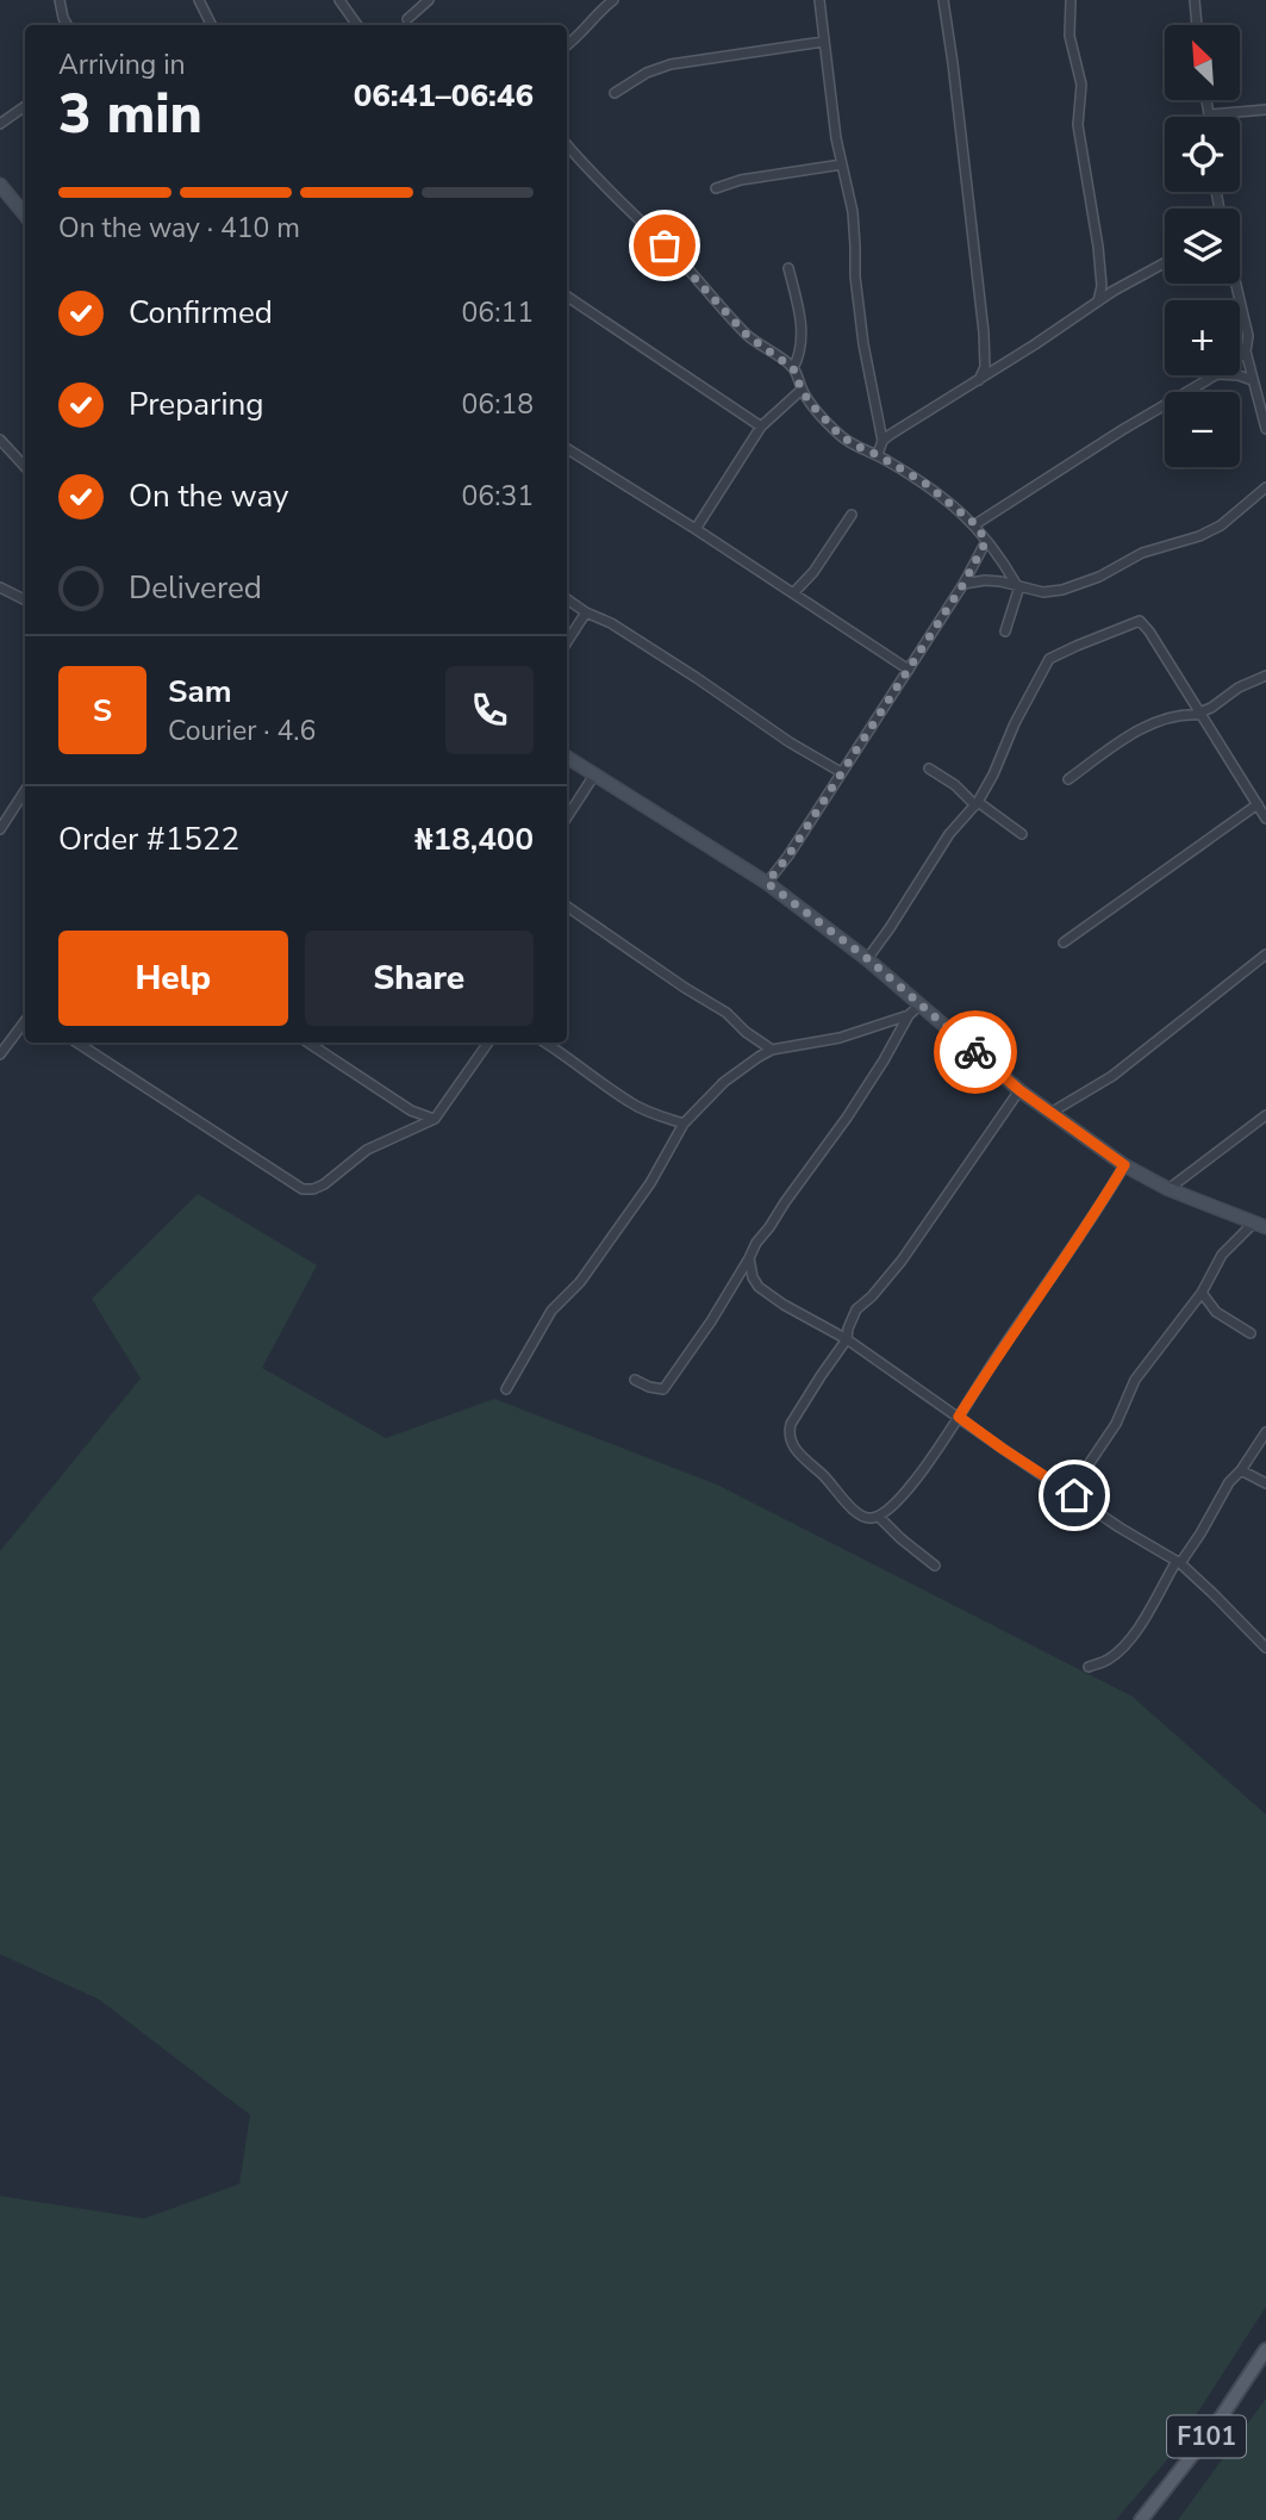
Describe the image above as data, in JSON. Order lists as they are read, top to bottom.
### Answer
{
  "streets": {
    "main road": ["F101"]
  },
  "north": "top left",
  "page": {
    "map_buttons": ["+", "−"],
    "heading": ["3 min", "Arriving in", "06:41–06:46"],
    "panel": [
      "Sam",
      "Courier · 4.6",
      "Order #1522",
      "₦18,400"
    ],
    "bar": "On the way · 410 m",
    "list": [
      ["Confirmed", "06:11"],
      ["Preparing", "06:18"],
      ["On the way", "06:31"],
      "Delivered"
    ],
    "round": "S",
    "buttons": ["Help", "Share"]
  }
}
